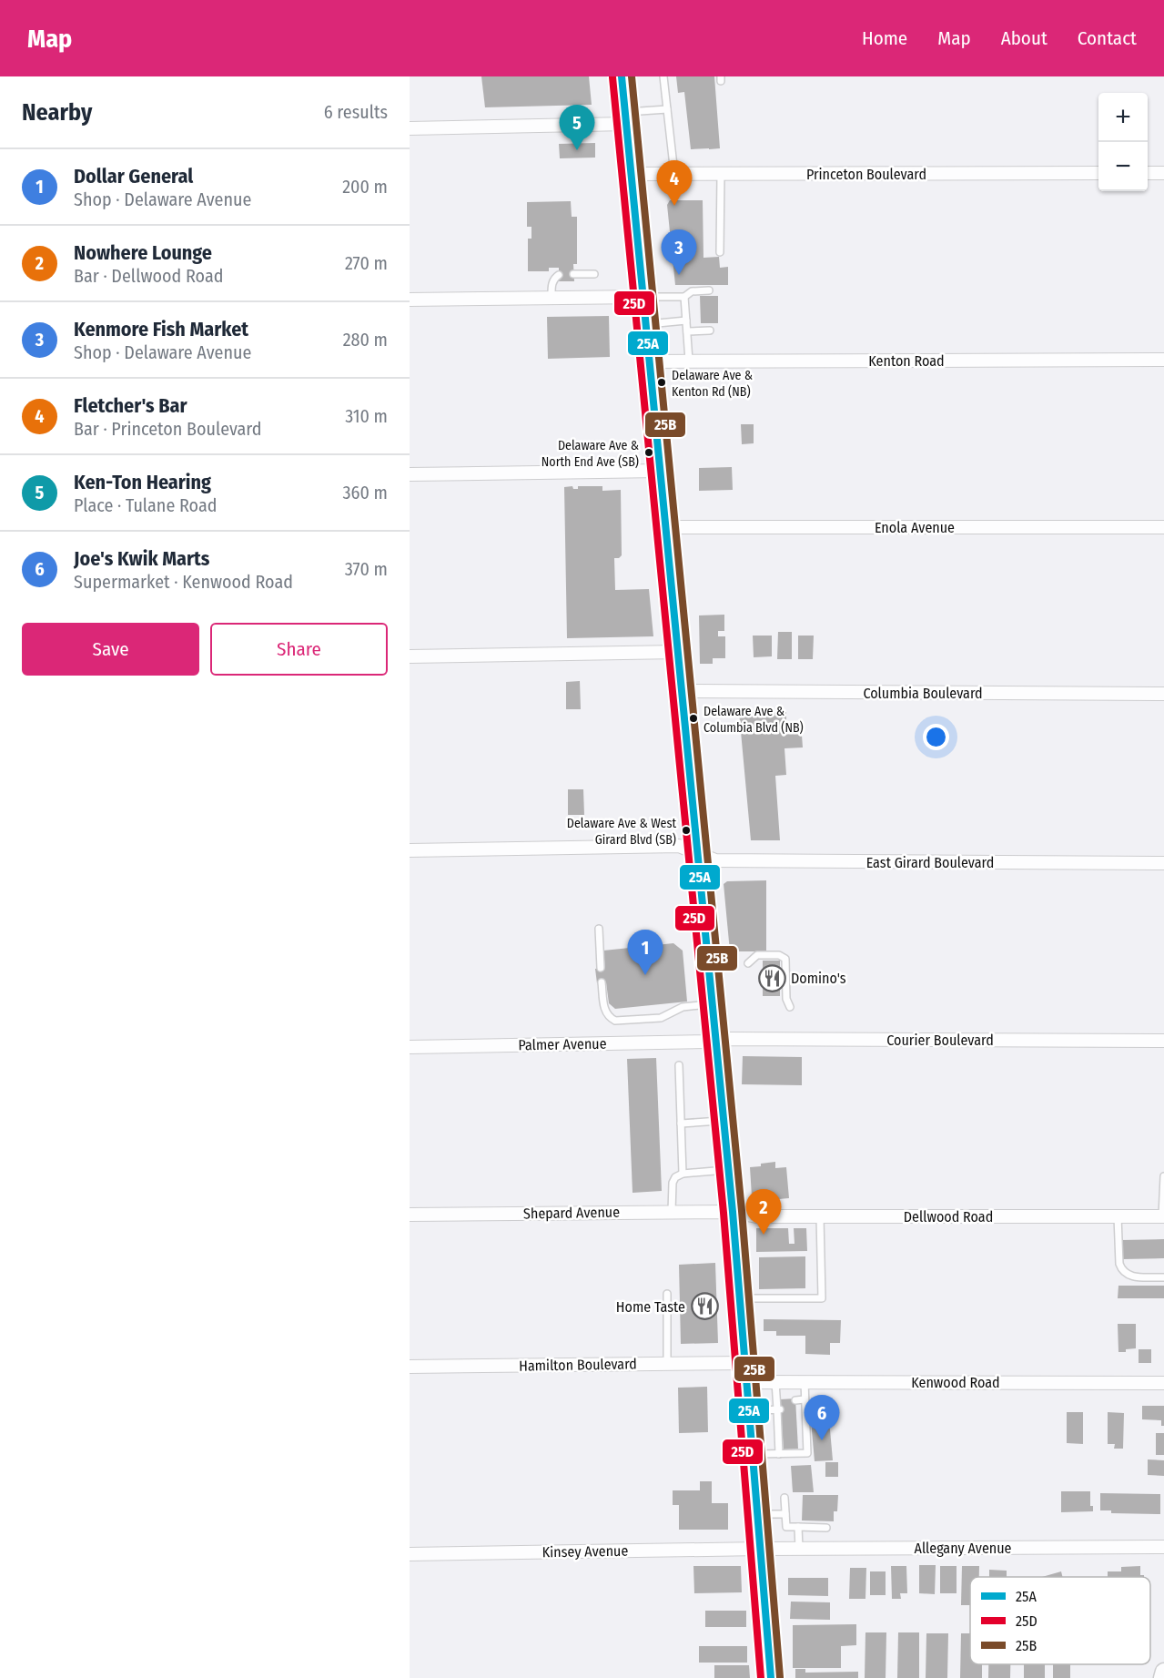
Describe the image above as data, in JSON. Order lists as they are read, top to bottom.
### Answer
{
  "streets": {
    "street": [
      "Princeton Boulevard",
      "Kenton Road",
      "Enola Avenue",
      "Columbia Boulevard",
      "East Girard Boulevard",
      "Courier Boulevard",
      "Palmer Avenue",
      "Shepard Avenue",
      "Dellwood Road",
      "Hamilton Boulevard",
      "Kenwood Road",
      "Allegany Avenue",
      "Kinsey Avenue"
    ]
  },
  "crossings": [
    ["Courier Boulevard", "Palmer Avenue"],
    ["Shepard Avenue", "Dellwood Road"],
    ["Hamilton Boulevard", "Kenwood Road"],
    ["Allegany Avenue", "Kinsey Avenue"]
  ],
  "places": {
    "other": [
      "Delaware Ave & Kenton Rd (NB)",
      "Delaware Ave & North End Ave (SB)",
      "Delaware Ave & Columbia Blvd (NB)",
      "Delaware Ave & West Girard Blvd (SB)"
    ],
    "restaurant": ["Domino's", "Home Taste"]
  },
  "lines": ["transit line 25A", "transit line 25B", "transit line 25D"],
  "legend": ["25A", "25D", "25B"],
  "page": {
    "header": "Map",
    "nav": [
      "Home",
      "Map",
      "About",
      "Contact"
    ],
    "heading": ["Nearby", "6 results"],
    "map_buttons": ["+", "−"],
    "pins": [
      "5",
      "4",
      "3",
      "1",
      "2",
      "6"
    ],
    "list": [
      {
        "mark": "1",
        "name": "Dollar General",
        "note": "Shop · Delaware Avenue",
        "value": "200 m"
      },
      {
        "mark": "2",
        "name": "Nowhere Lounge",
        "note": "Bar · Dellwood Road",
        "value": "270 m"
      },
      {
        "mark": "3",
        "name": "Kenmore Fish Market",
        "note": "Shop · Delaware Avenue",
        "value": "280 m"
      },
      {
        "mark": "4",
        "name": "Fletcher's Bar",
        "note": "Bar · Princeton Boulevard",
        "value": "310 m"
      },
      {
        "mark": "5",
        "name": "Ken-Ton Hearing",
        "note": "Place · Tulane Road",
        "value": "360 m"
      },
      {
        "mark": "6",
        "name": "Joe's Kwik Marts",
        "note": "Supermarket · Kenwood Road",
        "value": "370 m"
      }
    ],
    "buttons": ["Save", "Share"]
  }
}
